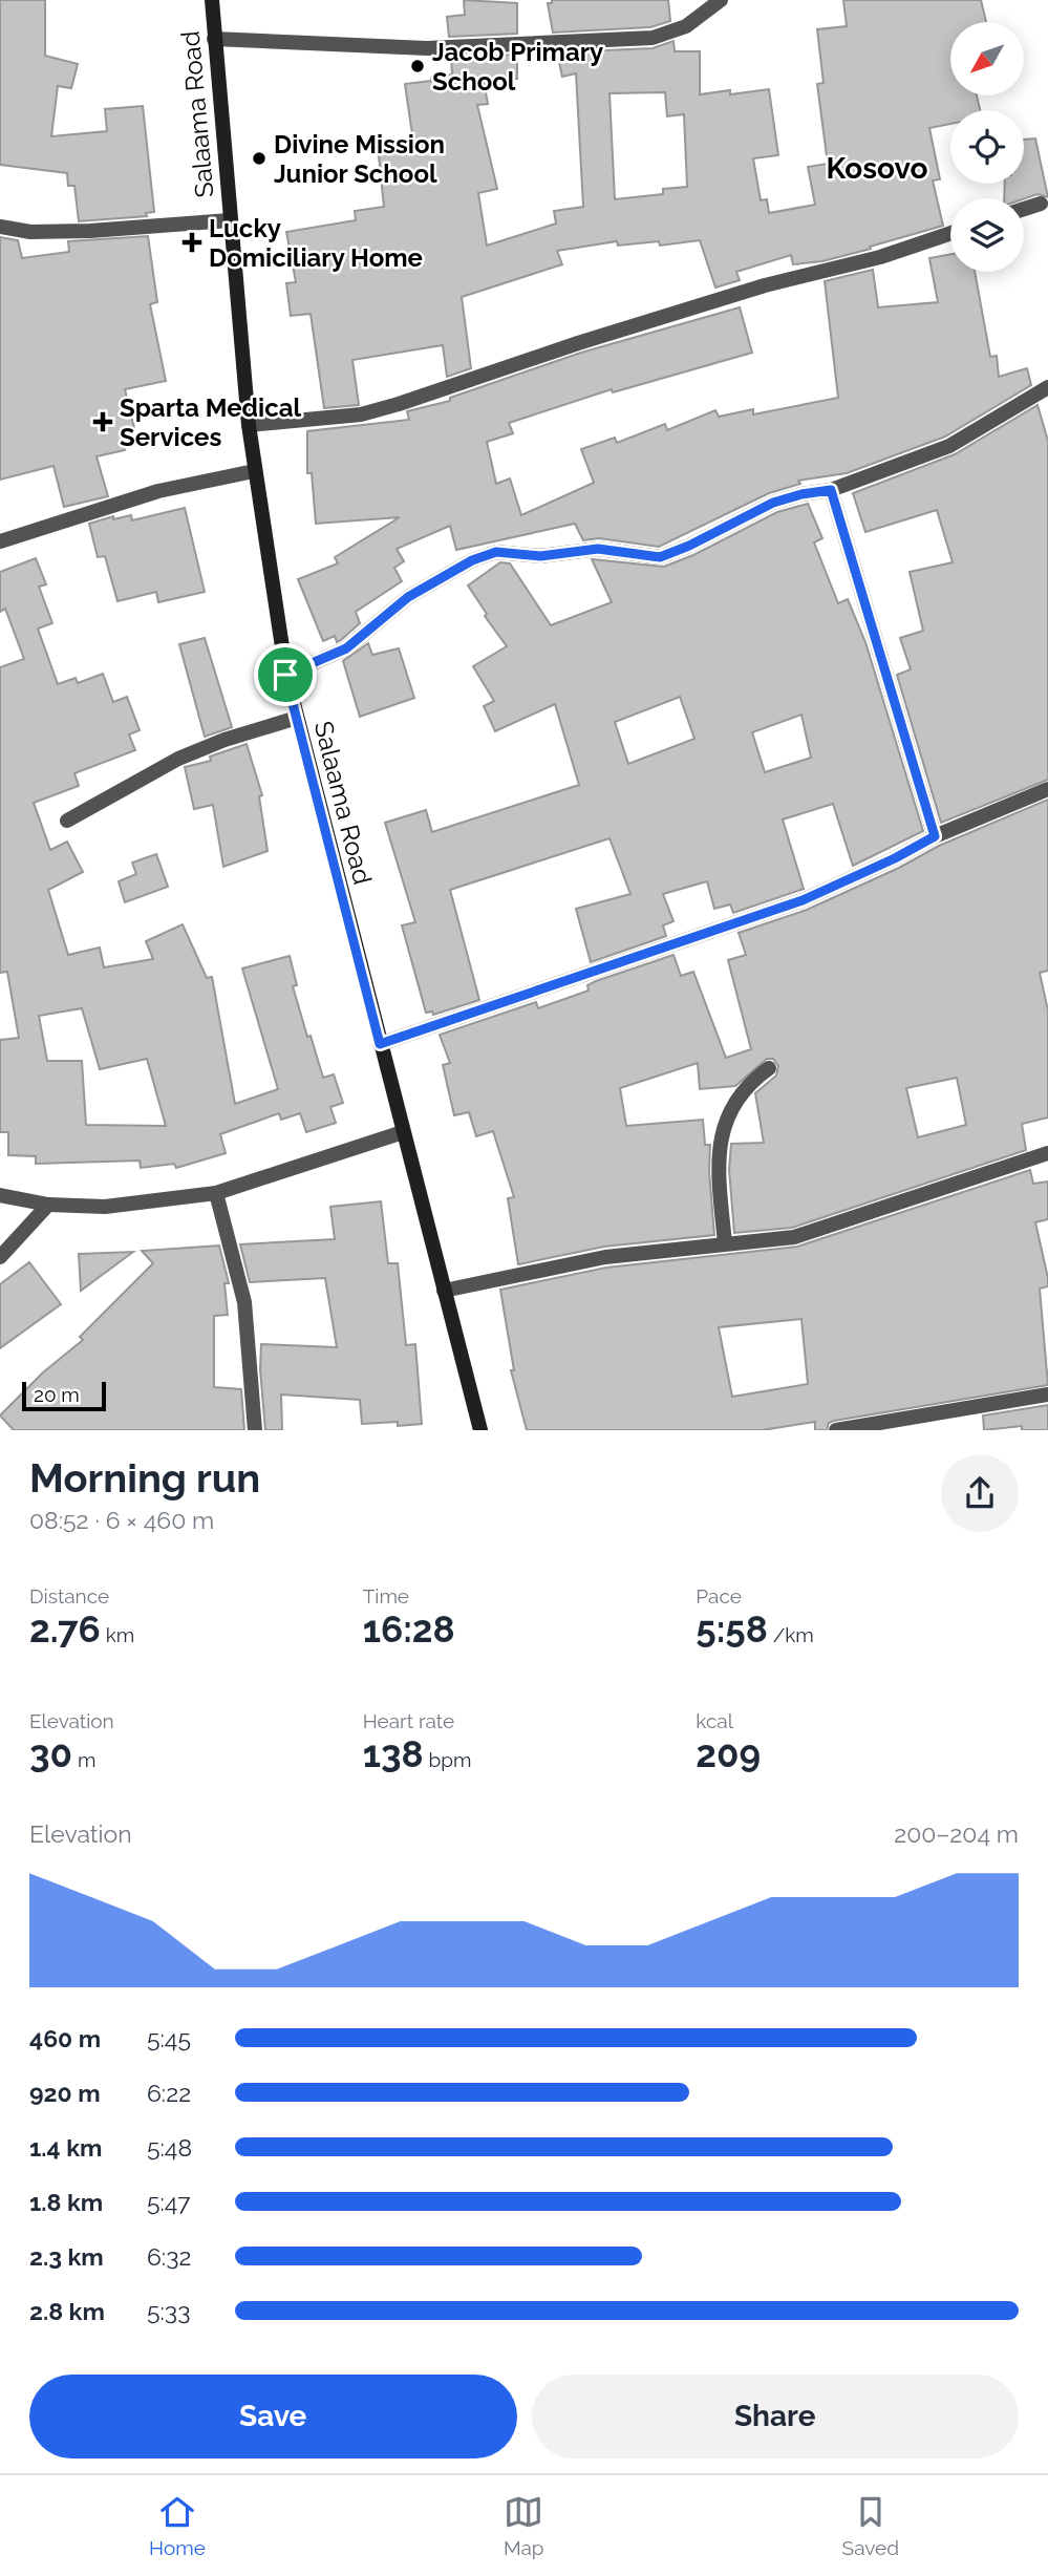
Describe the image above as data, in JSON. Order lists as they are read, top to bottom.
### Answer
{
  "streets": {
    "main road": ["Salaama Road"]
  },
  "districts": ["Kosovo"],
  "places": {
    "other": ["Jacob Primary School", "Divine Mission Junior School"],
    "health": ["Lucky Domiciliary Home", "Sparta Medical Services"]
  },
  "scale_bar": "20 m",
  "north": "bottom left",
  "page": {
    "scale": "20 m",
    "heading": ["Morning run", "08:52 · 6 × 460 m"],
    "stats": [
      ["Distance", "2.76 km"],
      ["Time", "16:28"],
      ["Pace", "5:58 /km"],
      ["Elevation", "30 m"],
      ["Heart rate", "138 bpm"],
      ["kcal", "209"]
    ],
    "chart": ["Elevation", "200–204 m"],
    "list": [
      {
        "name": "460 m",
        "note": "5:45"
      },
      {
        "name": "920 m",
        "note": "6:22"
      },
      {
        "name": "1.4 km",
        "note": "5:48"
      },
      {
        "name": "1.8 km",
        "note": "5:47"
      },
      {
        "name": "2.3 km",
        "note": "6:32"
      },
      {
        "name": "2.8 km",
        "note": "5:33"
      }
    ],
    "buttons": ["Save", "Share"],
    "tabs": ["Home", "Map", "Saved"]
  }
}
